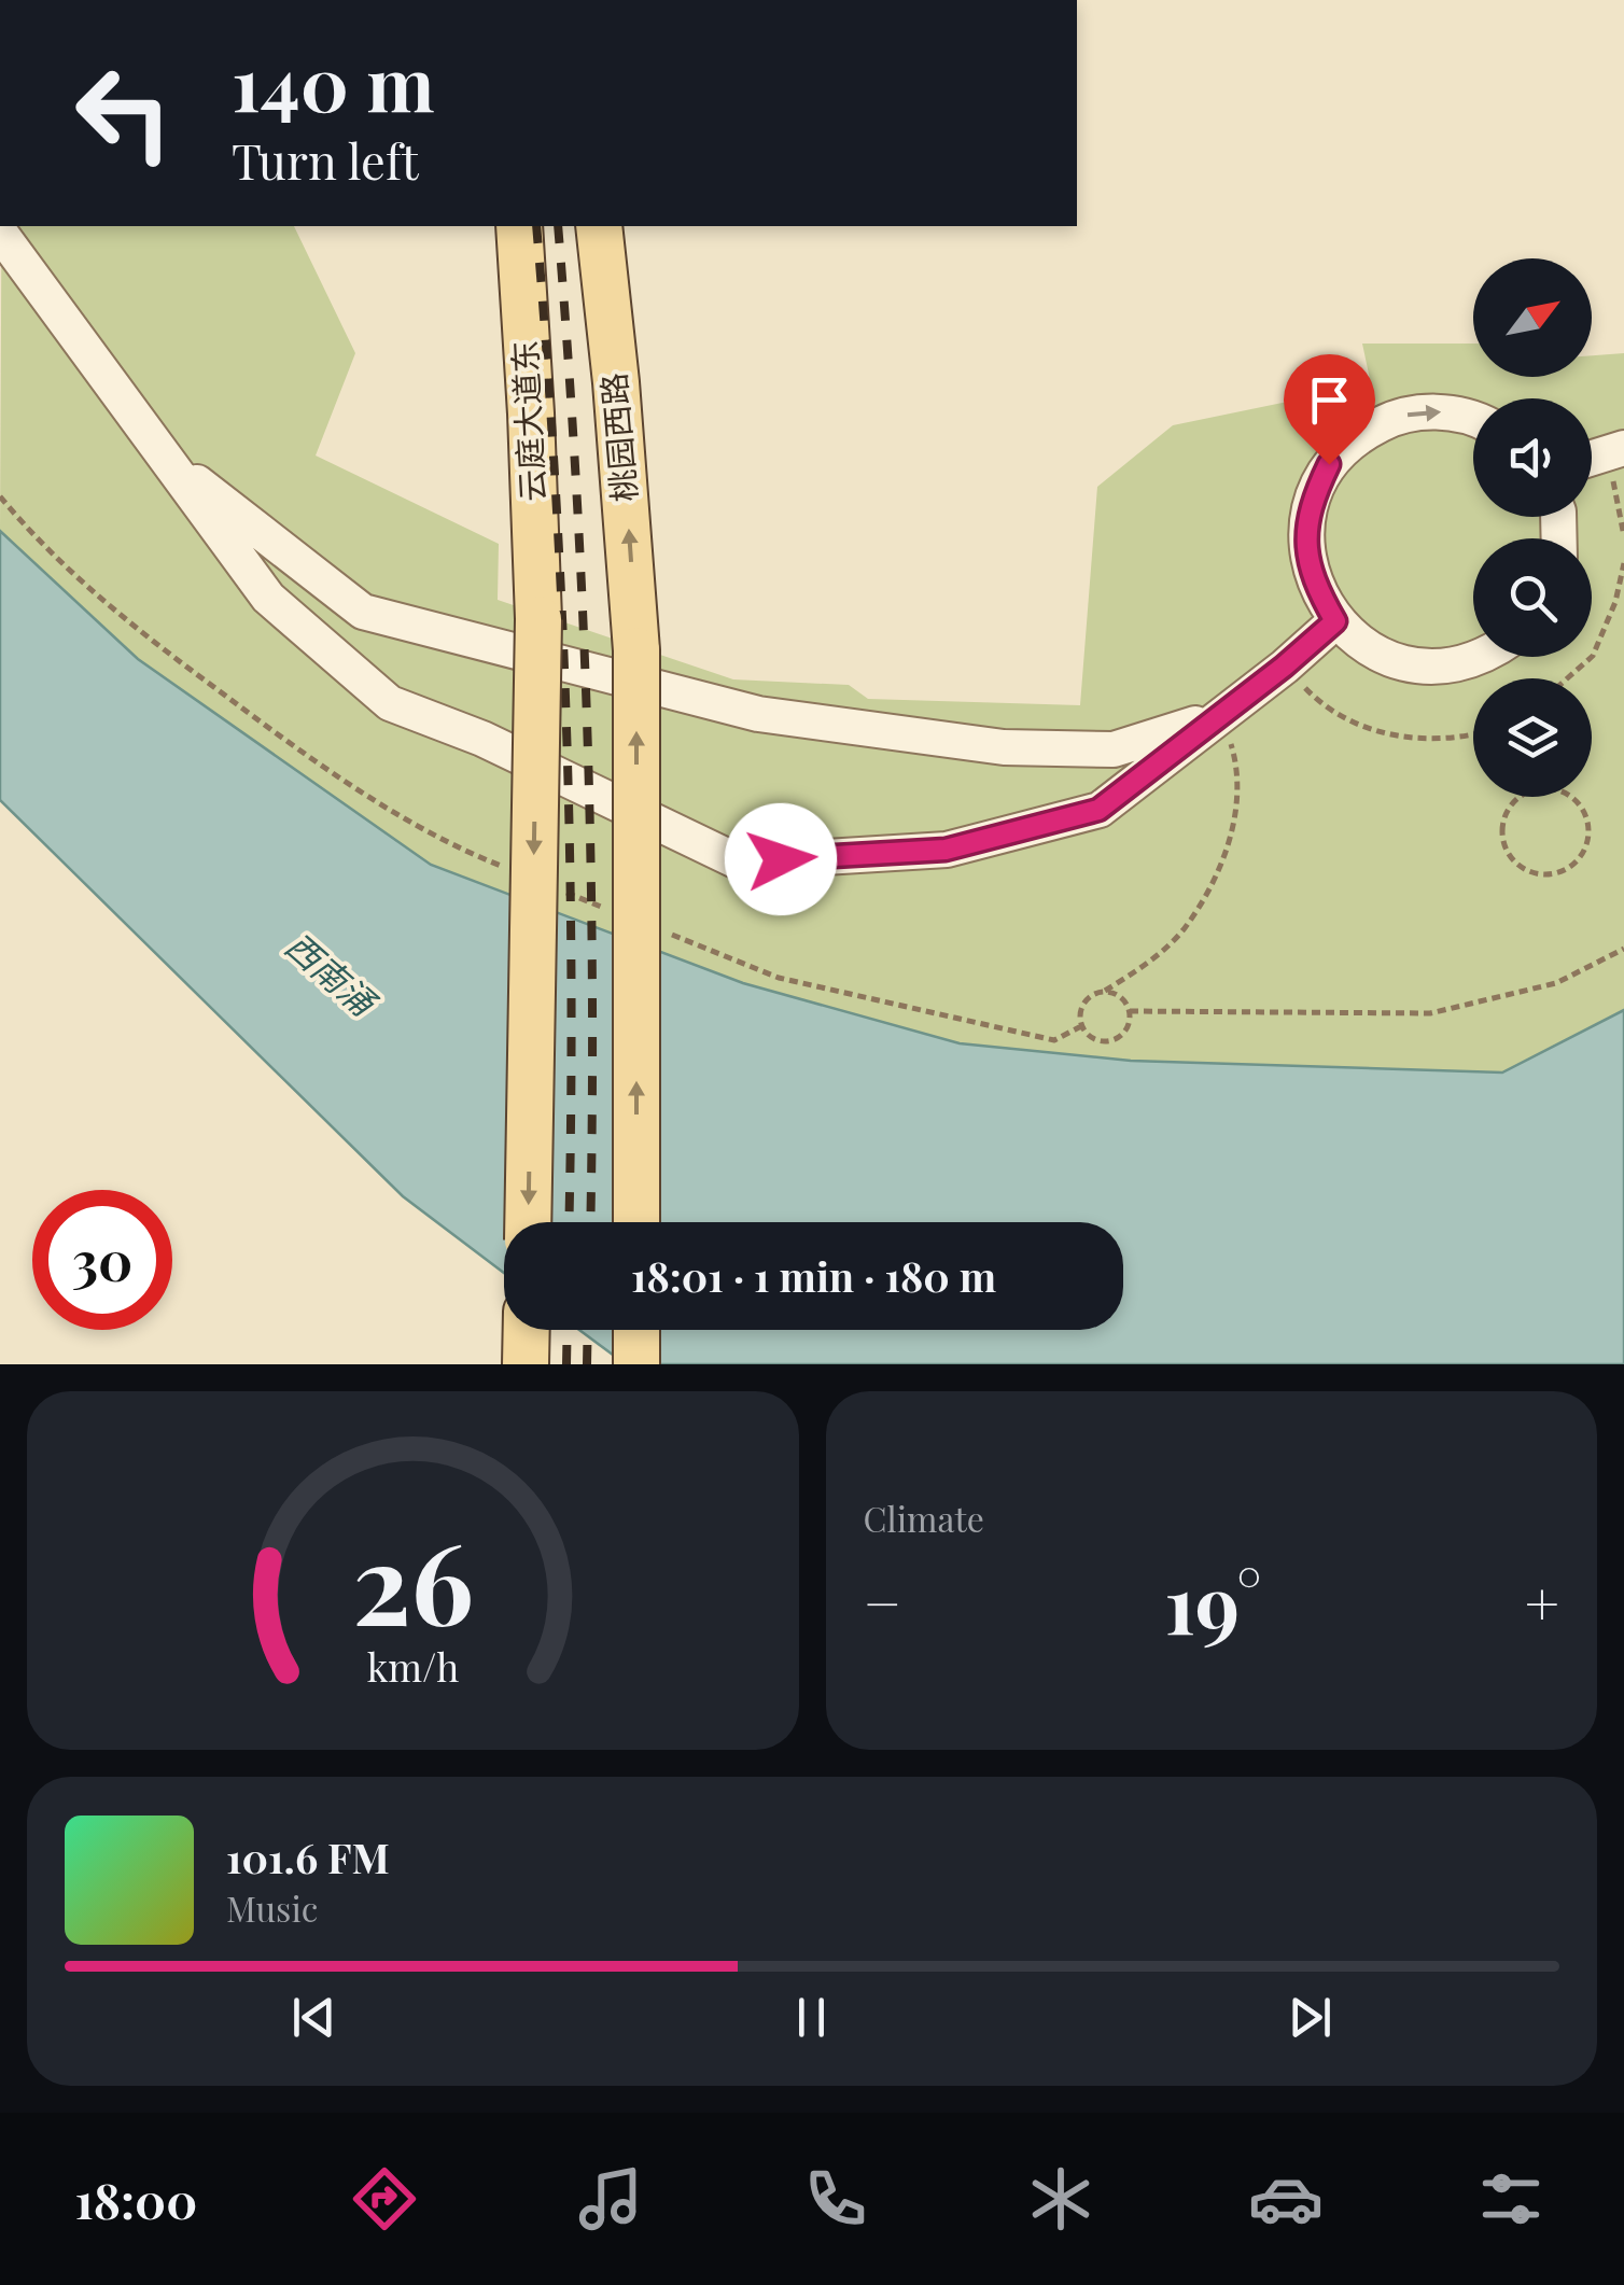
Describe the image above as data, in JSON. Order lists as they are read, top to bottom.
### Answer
{
  "streets": {
    "main road": ["云庭大道东", "桃园西路"]
  },
  "one_way": ["云庭大道东", "桃园西路"],
  "water": ["西南涌"],
  "north": "top right",
  "page": {
    "turn": ["140 m", "Turn left"],
    "limit": "30",
    "trip": "18:01 · 1 min · 180 m",
    "tile": "Climate",
    "heat": ["−", "19°", "+"],
    "song": ["101.6 FM", "Music"],
    "tabs": "18:00",
    "gauge": ["26", "km/h"]
  }
}
